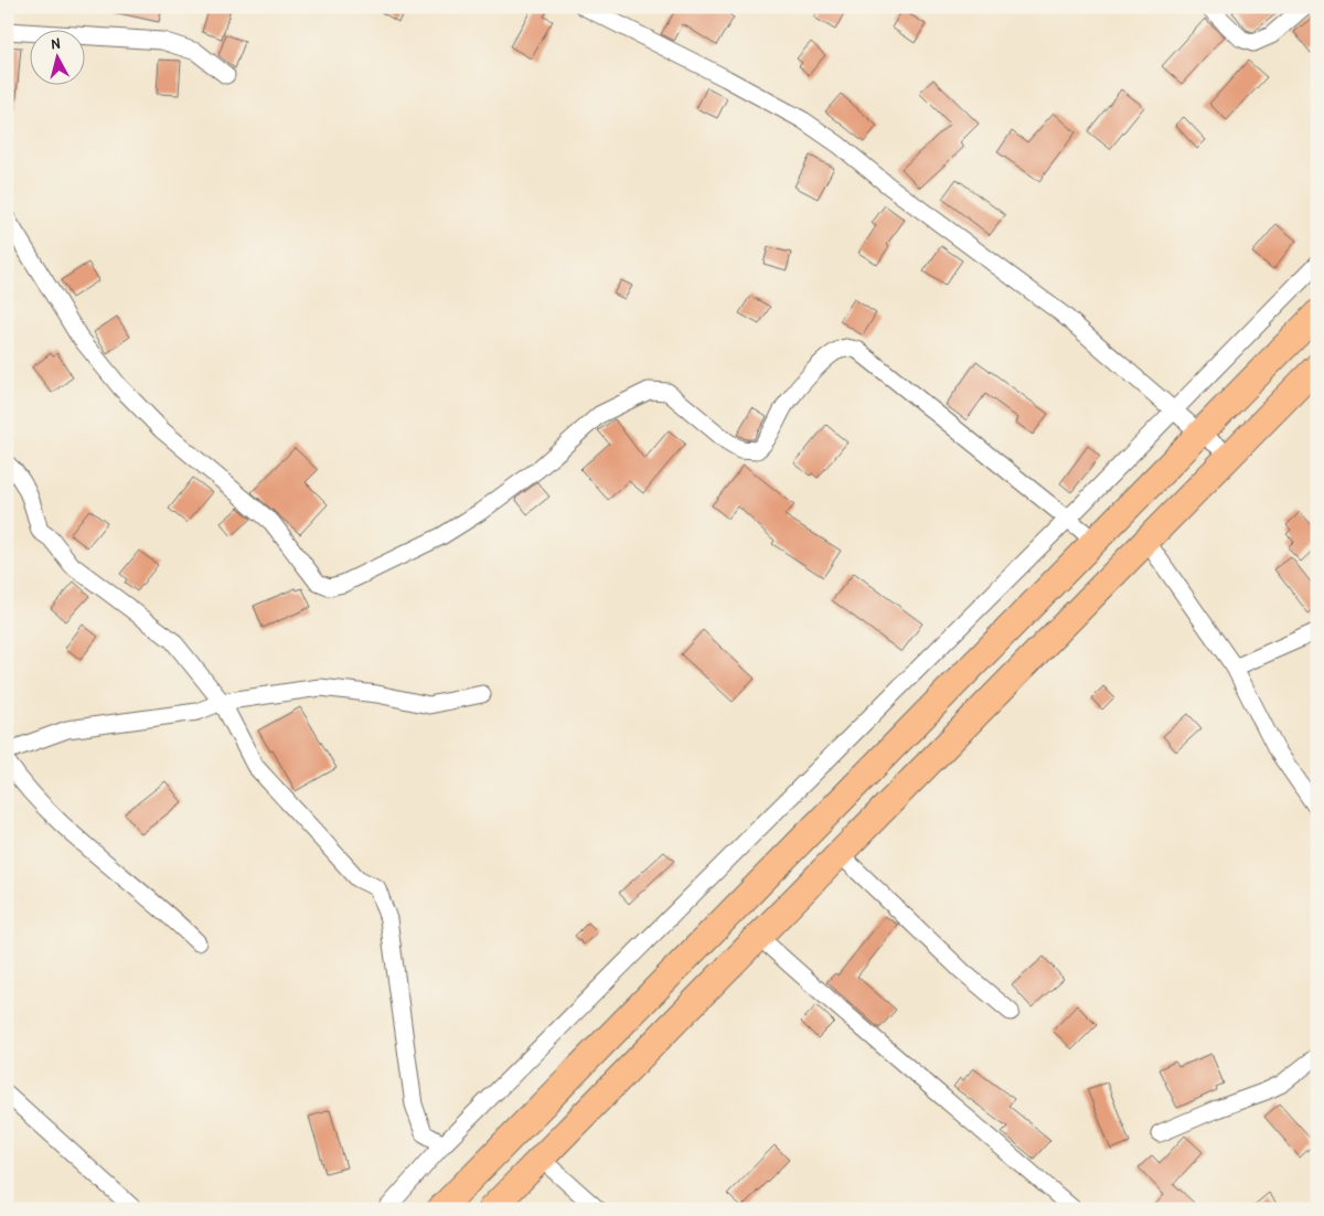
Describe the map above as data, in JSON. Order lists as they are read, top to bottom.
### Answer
{
  "north": "top"
}
